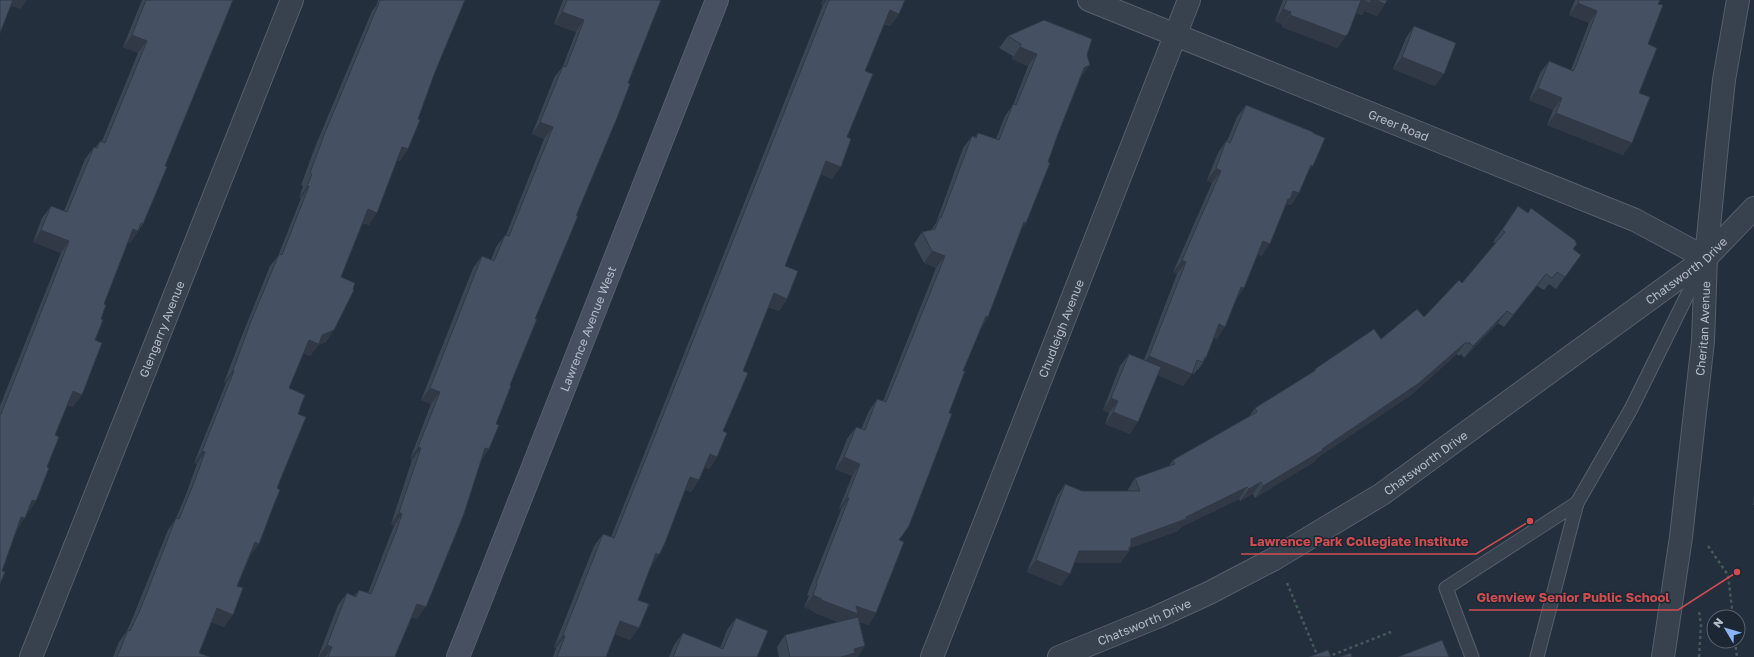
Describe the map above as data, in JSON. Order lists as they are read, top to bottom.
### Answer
{
  "streets": {
    "main road": ["Lawrence Avenue West"],
    "street": [
      "Greer Road",
      "Chatsworth Drive",
      "Glengarry Avenue",
      "Chudleigh Avenue",
      "Cheritan Avenue"
    ]
  },
  "crossings": [
    ["Greer Road", "Chatsworth Drive"],
    ["Greer Road", "Chudleigh Avenue"],
    ["Greer Road", "Cheritan Avenue"],
    ["Chatsworth Drive", "Cheritan Avenue"]
  ],
  "places": ["Lawrence Park Collegiate Institute", "Glenview Senior Public School"],
  "north": "top left"
}
